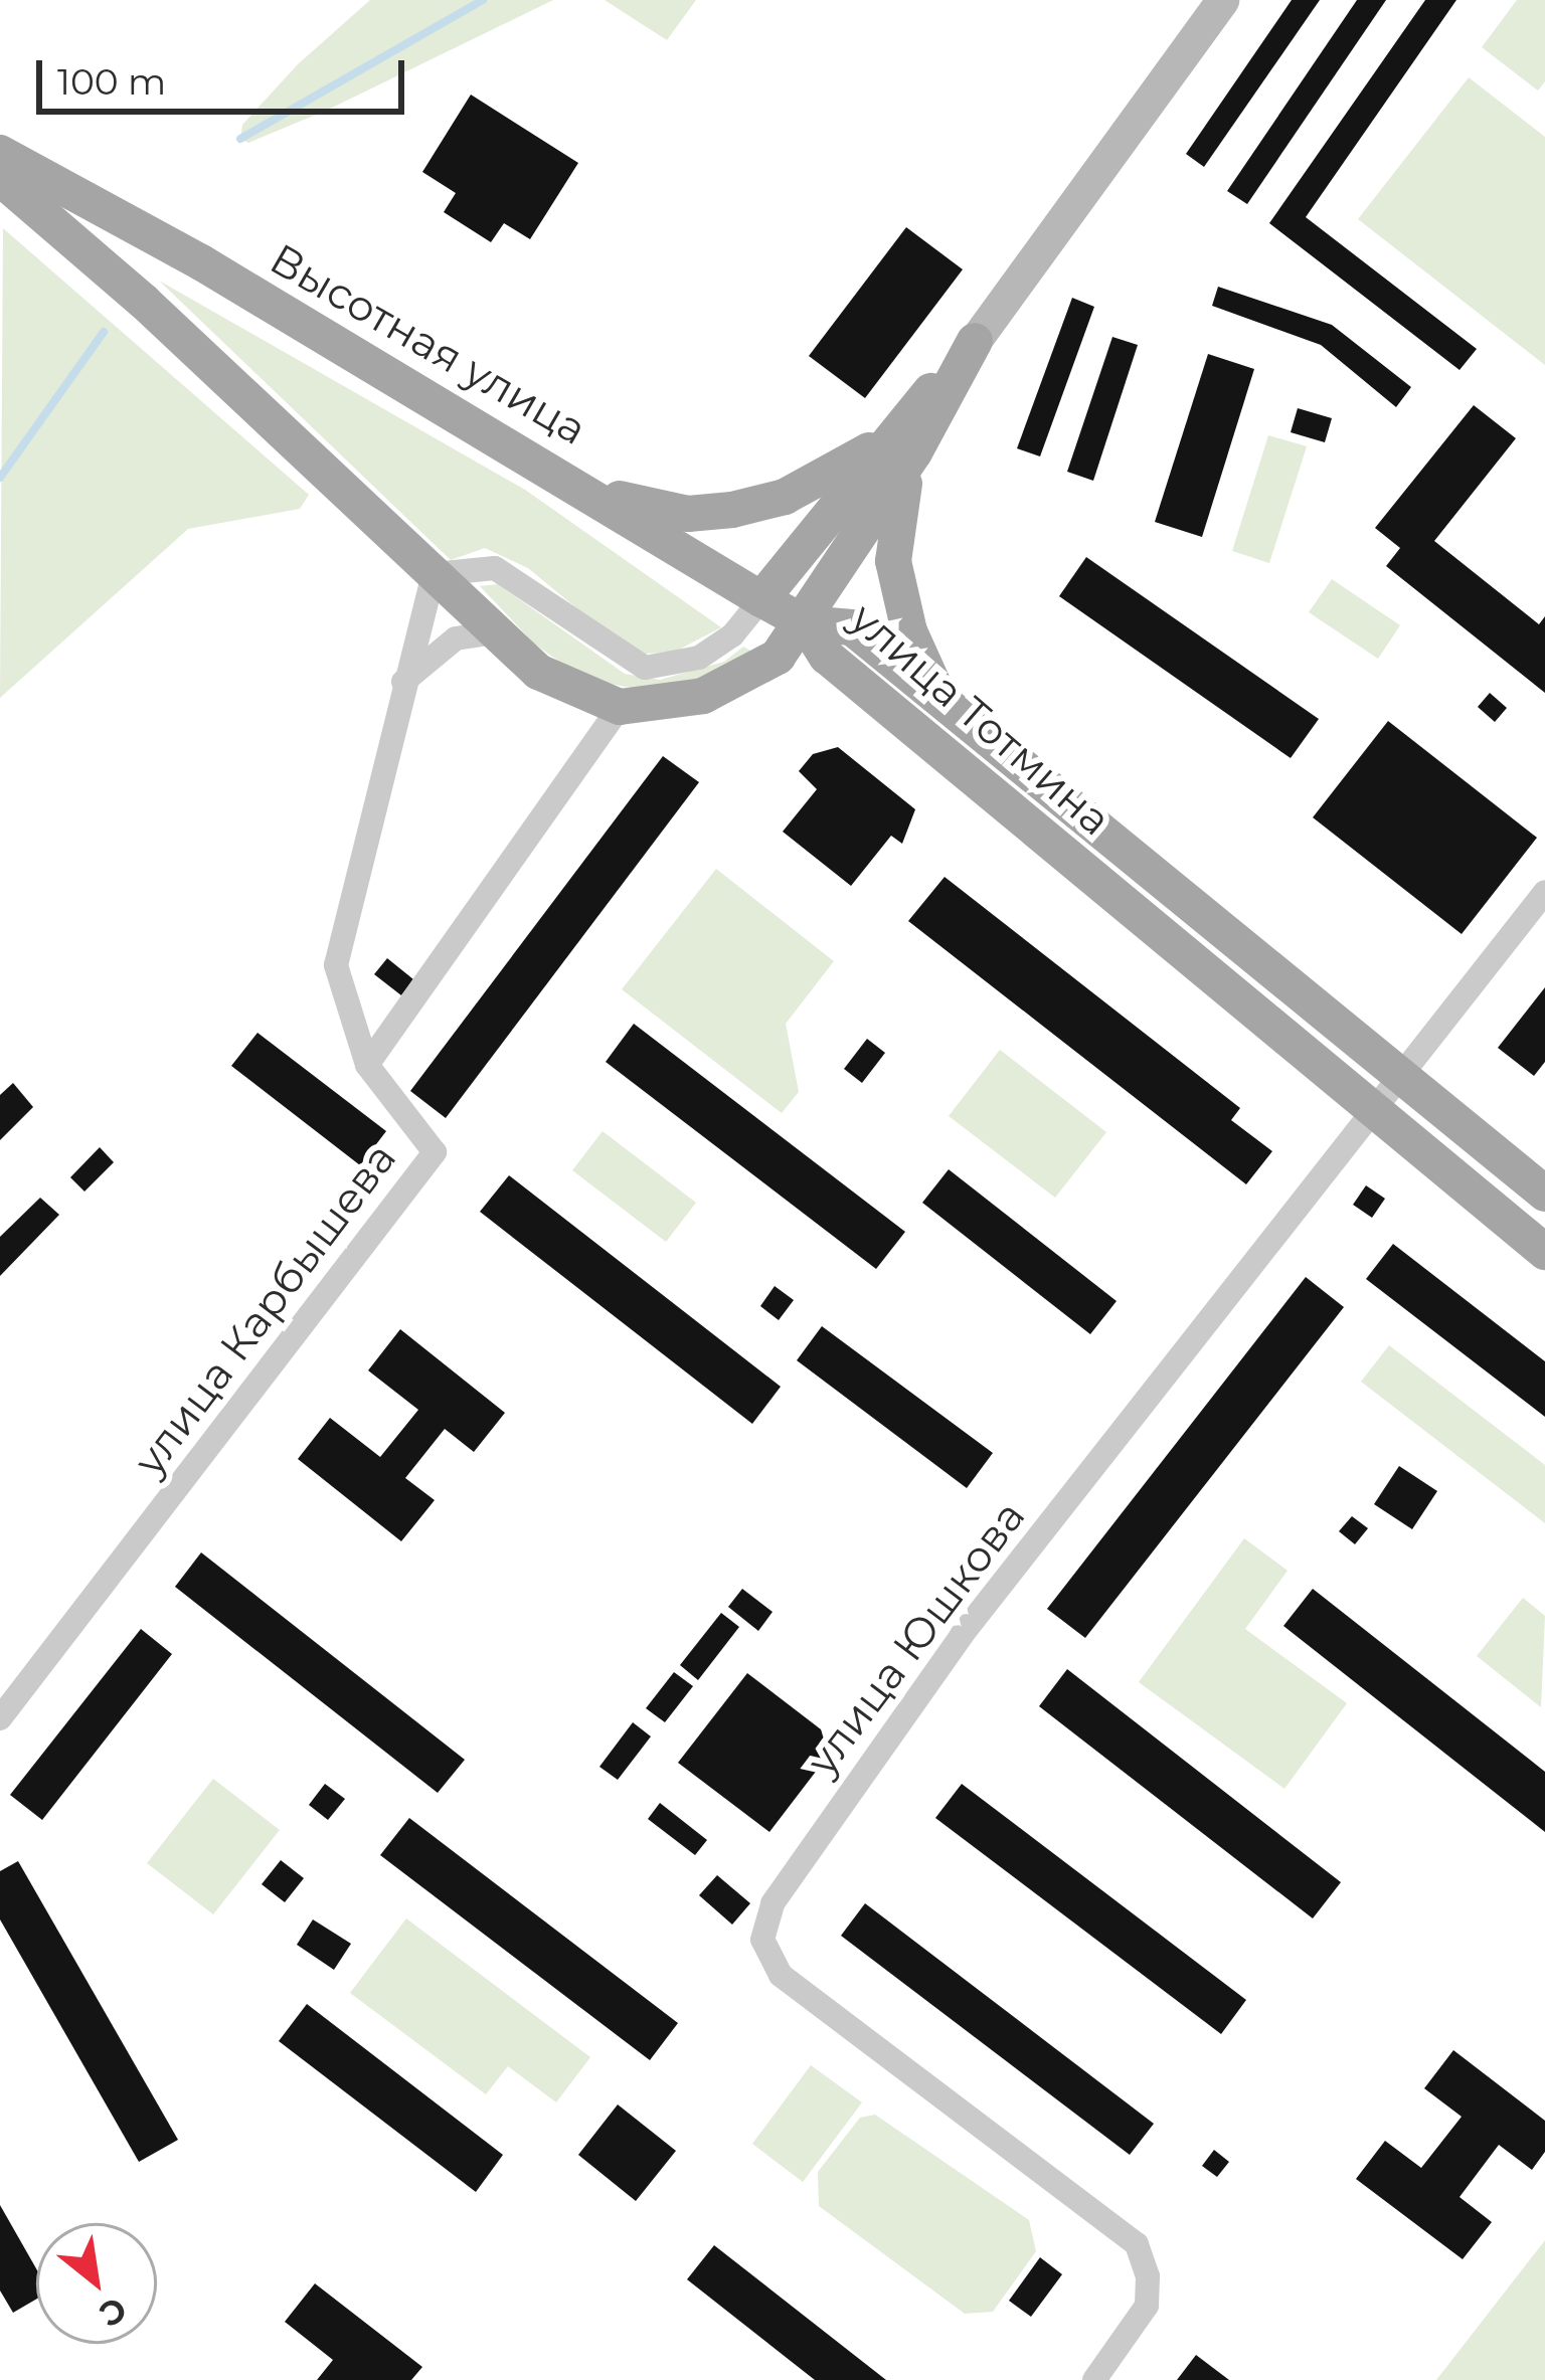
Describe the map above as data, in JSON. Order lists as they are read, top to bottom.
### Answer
{
  "streets": {
    "main road": ["Высотная улица", "улица Тотмина"],
    "street": ["улица Карбышева", "улица Юшкова"]
  },
  "crossings": [
    ["Высотная улица", "улица Тотмина"],
    ["улица Тотмина", "улица Юшкова"]
  ],
  "scale_bar": "100 m",
  "north": "bottom right"
}
